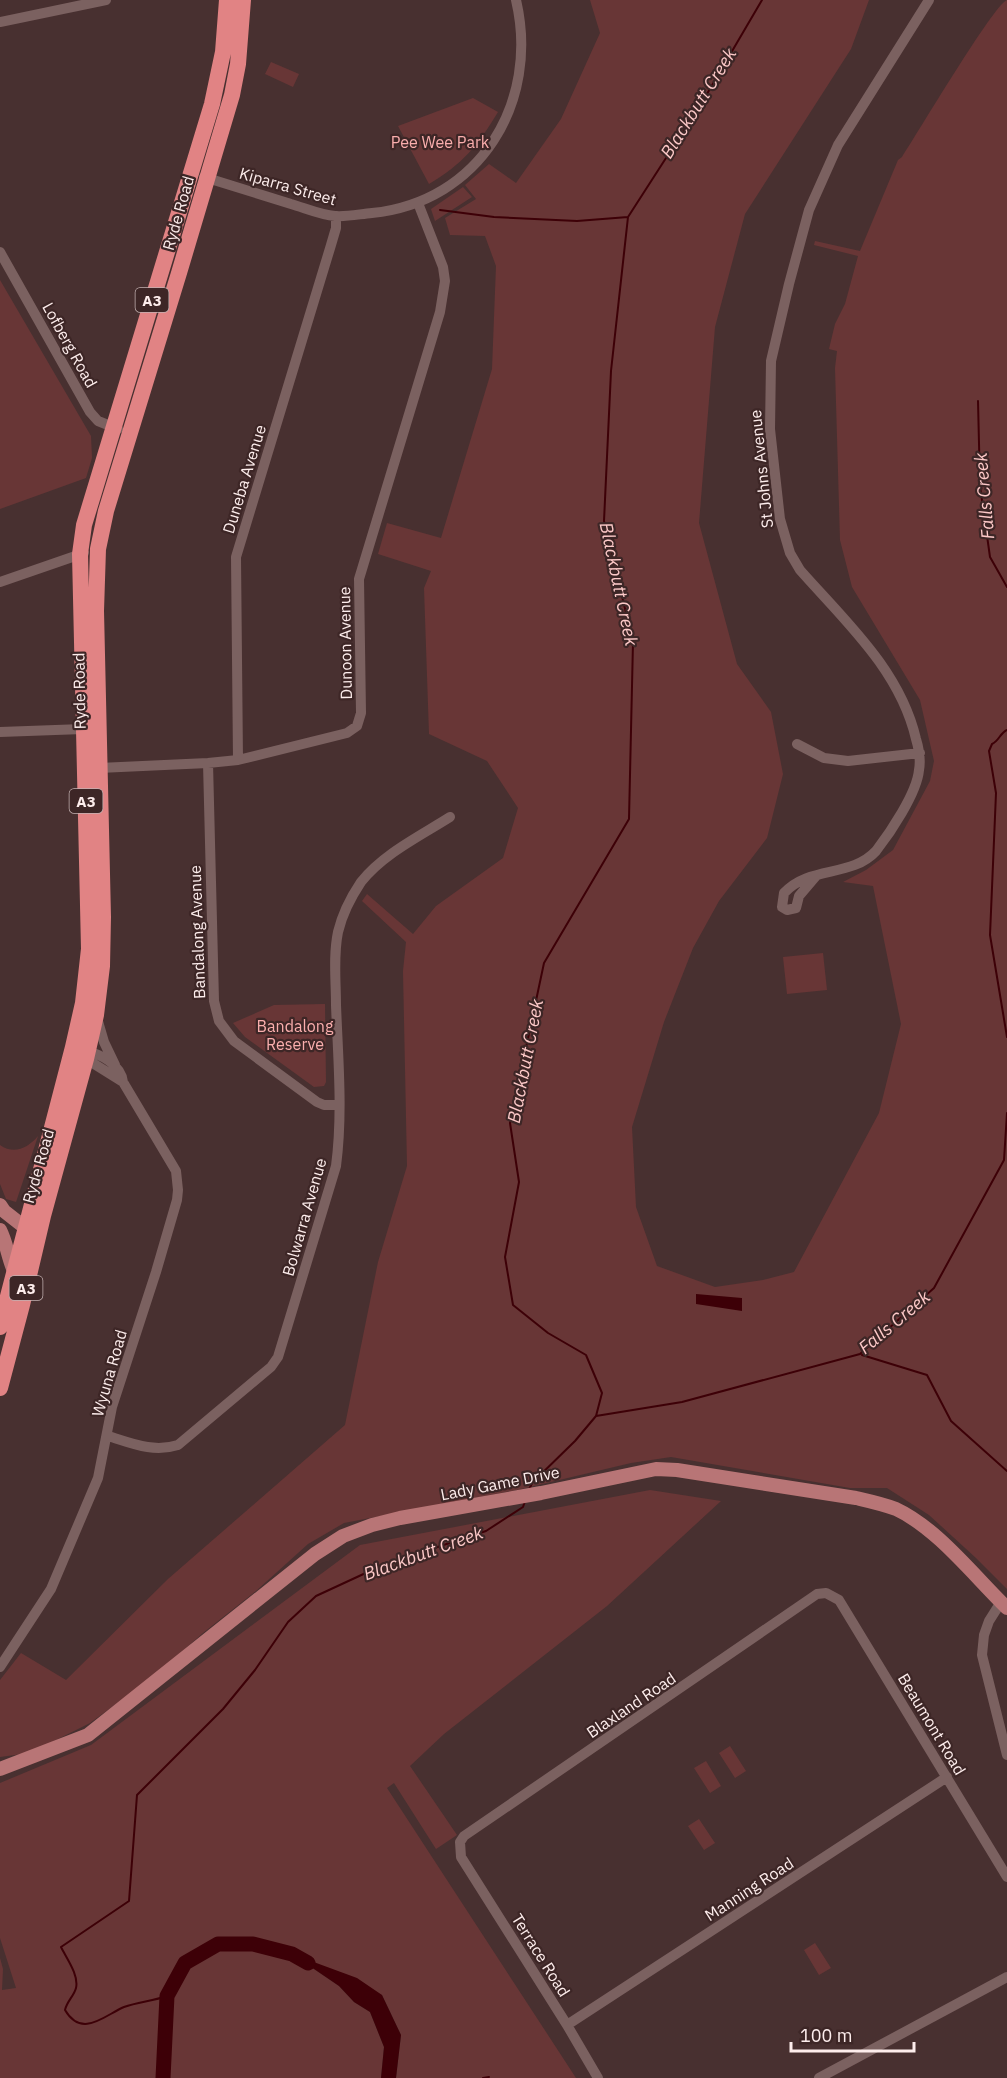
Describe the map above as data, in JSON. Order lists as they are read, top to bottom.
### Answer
{
  "streets": {
    "highway": ["Ryde Road", "A3"],
    "main road": ["Lady Game Drive"],
    "street": [
      "Kiparra Street",
      "Lofberg Road",
      "St Johns Avenue",
      "Duneba Avenue",
      "Dunoon Avenue",
      "Bandalong Avenue",
      "Bolwarra Avenue",
      "Wyuna Road",
      "Blaxland Road",
      "Beaumont Road",
      "Manning Road",
      "Terrace Road"
    ]
  },
  "crossings": [
    ["Kiparra Street", "Ryde Road"],
    ["Kiparra Street", "Duneba Avenue"],
    ["Kiparra Street", "Dunoon Avenue"],
    ["Ryde Road", "Lofberg Road"],
    ["Ryde Road", "Dunoon Avenue"],
    ["Ryde Road", "Wyuna Road"],
    ["Duneba Avenue", "Dunoon Avenue"],
    ["Dunoon Avenue", "Bandalong Avenue"],
    ["Bandalong Avenue", "Bolwarra Avenue"],
    ["Bolwarra Avenue", "Wyuna Road"],
    ["Blaxland Road", "Beaumont Road"],
    ["Blaxland Road", "Terrace Road"],
    ["Beaumont Road", "Manning Road"],
    ["Manning Road", "Terrace Road"]
  ],
  "water": ["Blackbutt Creek", "Falls Creek"],
  "parks": ["Pee Wee Park", "Bandalong Reserve"],
  "scale_bar": "100 m"
}
